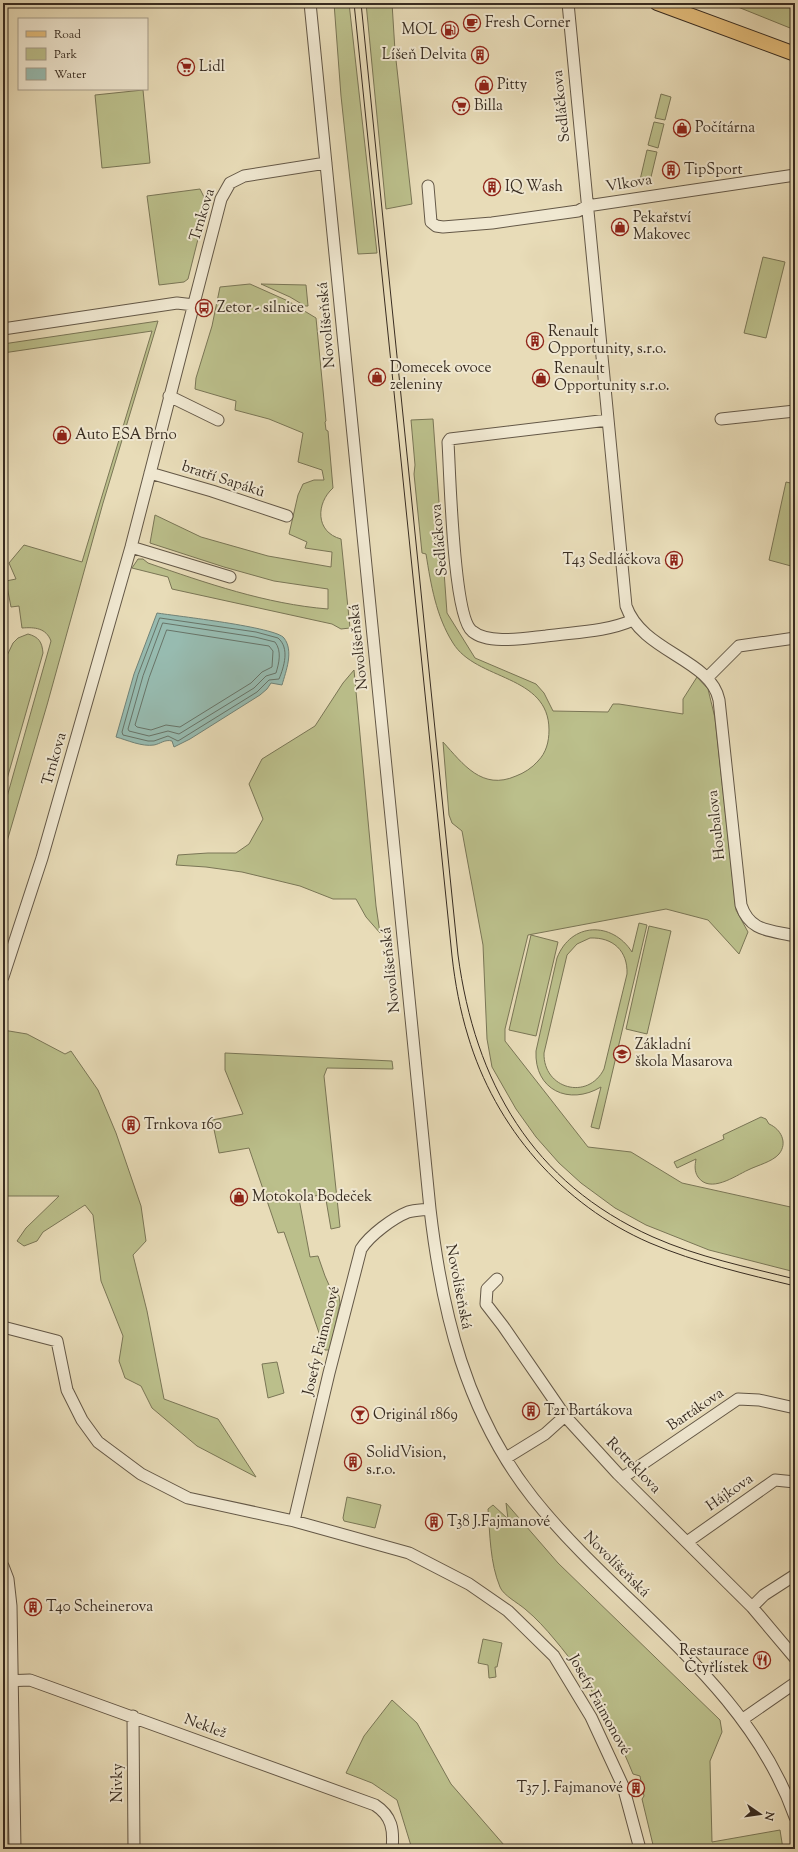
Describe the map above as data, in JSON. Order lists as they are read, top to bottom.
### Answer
{
  "streets": {
    "street": [
      "Sedláčkova",
      "Vlkova",
      "Trnkova",
      "Novolíšeňská",
      "bratří Sapáků",
      "Houbalova",
      "Josefy Faimonové",
      "Bartákova",
      "Rotreklova",
      "Hájkova",
      "Neklež",
      "Nivky"
    ]
  },
  "crossings": [
    ["Sedláčkova", "Vlkova"],
    ["Sedláčkova", "Houbalova"],
    ["Trnkova", "Novolíšeňská"],
    ["Trnkova", "bratří Sapáků"],
    ["Novolíšeňská", "Josefy Faimonové"],
    ["Bartákova", "Rotreklova"],
    ["Rotreklova", "Hájkova"],
    ["Neklež", "Nivky"]
  ],
  "places": {
    "cafe": ["Fresh Corner"],
    "fuel station": ["MOL"],
    "building": [
      "Líšeň Delvita",
      "TipSport",
      "IQ Wash",
      "Renault Opportunity, s.r.o.",
      "T43 Sedláčkova",
      "Trnkova 160",
      "T21 Bartákova",
      "SolidVision, s.r.o.",
      "T38 J.Fajmanové",
      "T40 Scheinerova",
      "T37 J. Fajmanové"
    ],
    "supermarket": ["Lidl", "Billa"],
    "shop": [
      "Pitty",
      "Počítárna",
      "Pekařství Makovec",
      "Domecek ovoce zeleniny",
      "Renault Opportunity s.r.o.",
      "Auto ESA Brno",
      "Motokola Bodeček"
    ],
    "bus stop": ["Zetor - silnice"],
    "school or university": ["Základní škola Masarova"],
    "bar": ["Originál 1869"],
    "restaurant": ["Restaurace Čtyřlístek"]
  },
  "legend": ["Road", "Park", "Water"],
  "north": "right"
}
